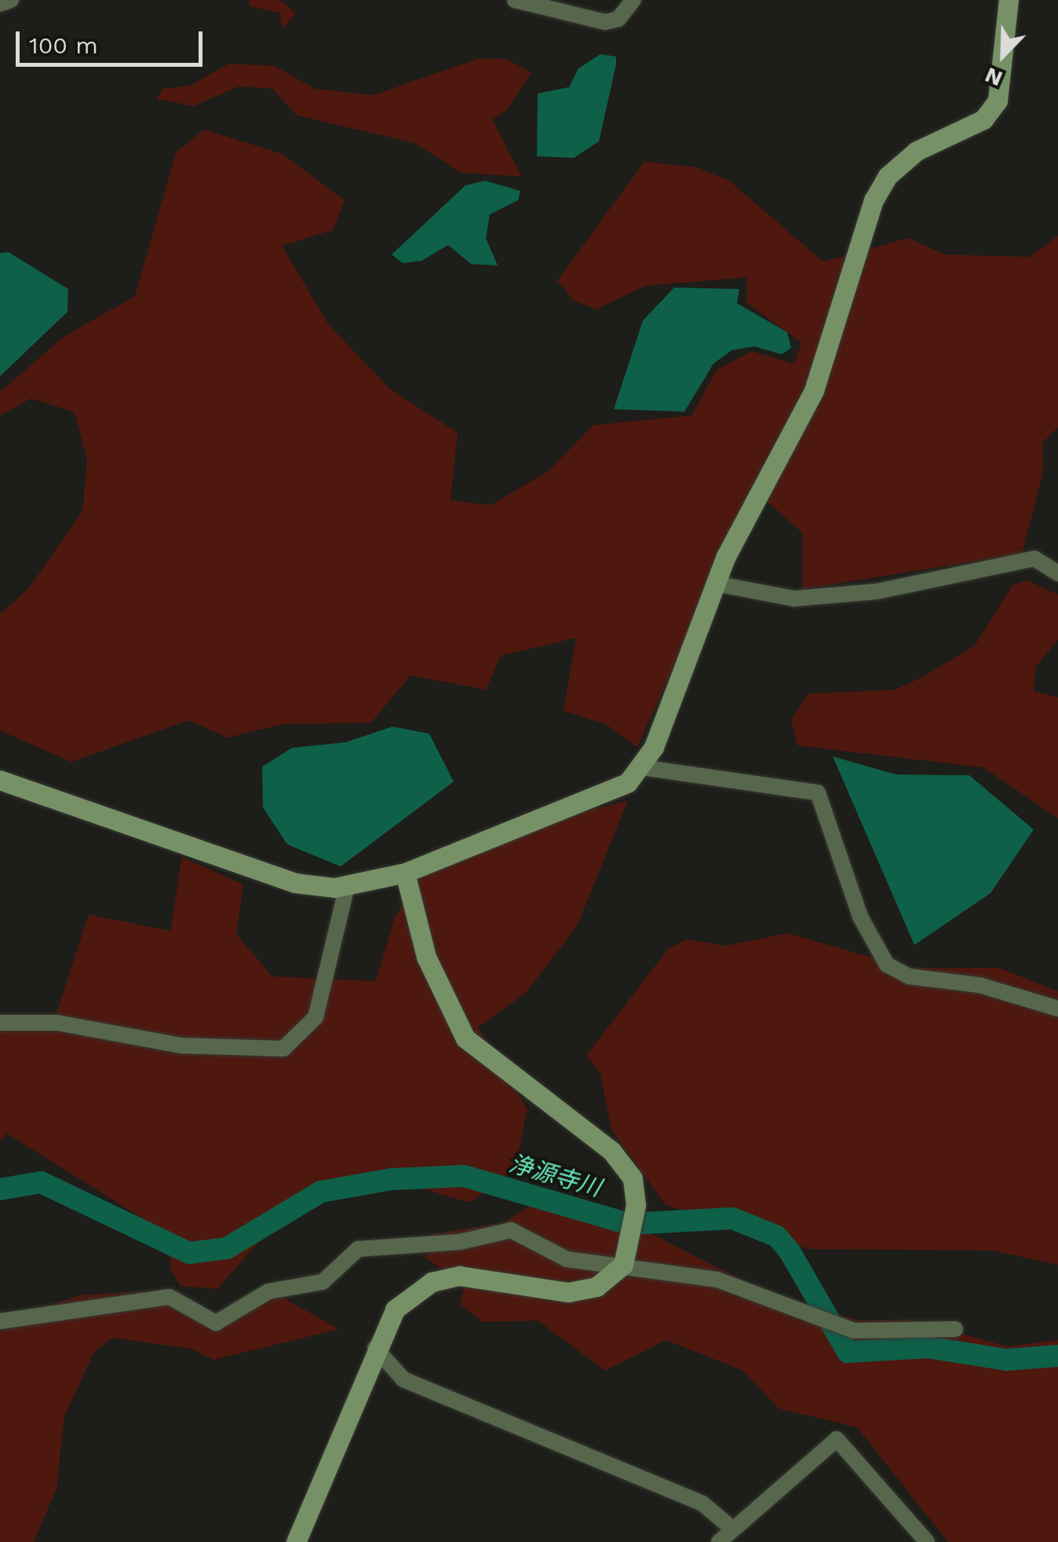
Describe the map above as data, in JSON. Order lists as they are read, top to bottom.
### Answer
{
  "water": ["浄源寺川"],
  "scale_bar": "100 m",
  "north": "bottom left"
}
